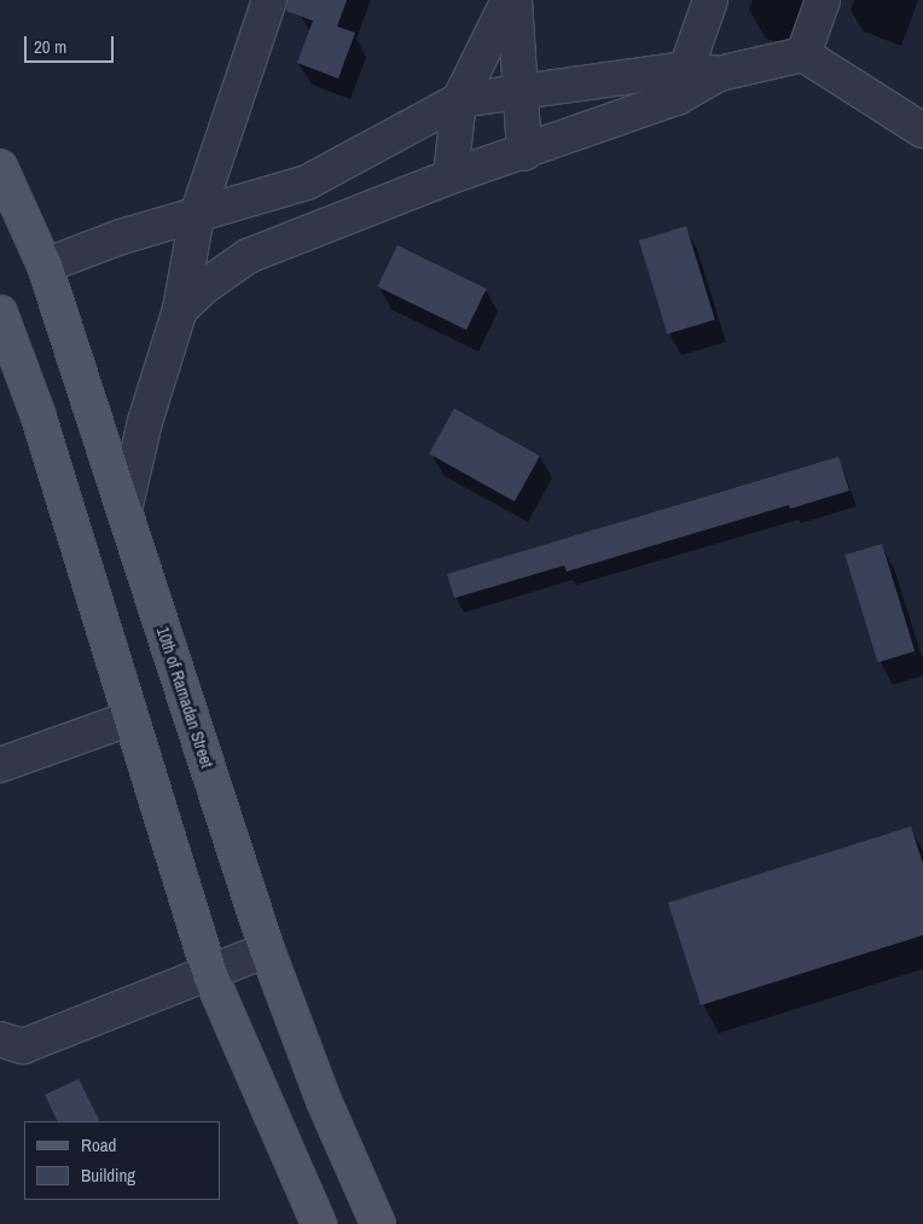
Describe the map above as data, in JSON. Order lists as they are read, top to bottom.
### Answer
{
  "streets": {
    "main road": ["10th of Ramadan Street"]
  },
  "legend": ["Road", "Building"],
  "scale_bar": "20 m"
}
